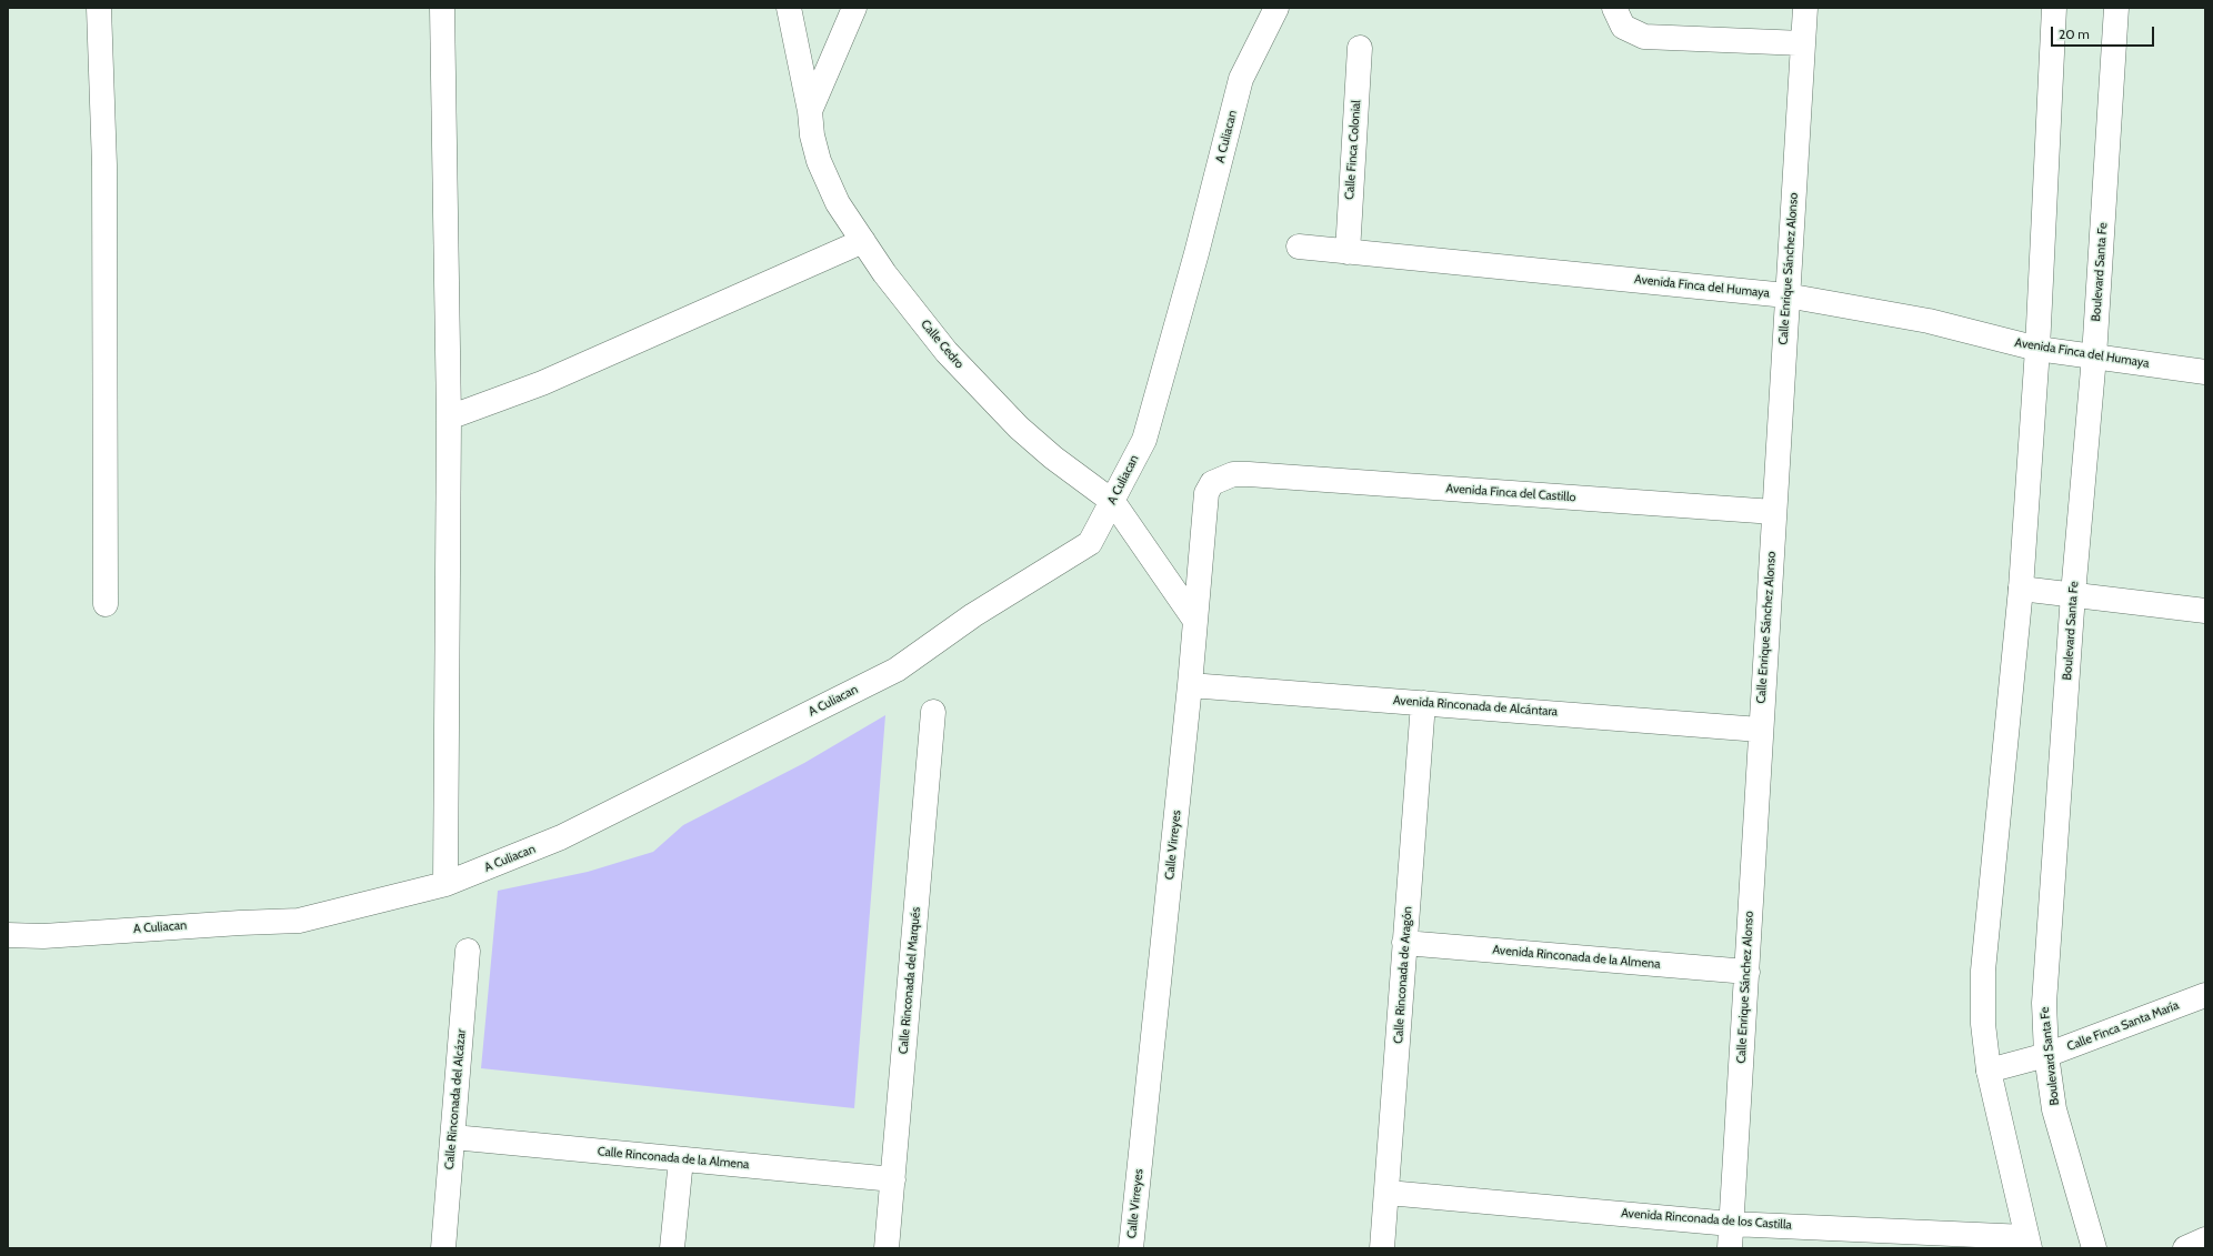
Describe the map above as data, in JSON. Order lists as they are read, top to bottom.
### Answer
{
  "streets": {
    "street": [
      "A Culiacan",
      "Calle Finca Colonial",
      "Calle Enrique Sánchez Alonso",
      "Boulevard Santa Fe",
      "Avenida Finca del Humaya",
      "Calle Cedro",
      "Avenida Finca del Castillo",
      "Avenida Rinconada de Alcántara",
      "Calle Virreyes",
      "Avenida Rinconada de la Almena",
      "Calle Rinconada de Aragón",
      "Calle Rinconada del Marqués",
      "Calle Finca Santa María",
      "Calle Rinconada del Alcázar",
      "Calle Rinconada de la Almena",
      "Avenida Rinconada de los Castilla"
    ]
  },
  "crossings": [
    ["A Culiacan", "Calle Cedro"],
    ["Calle Finca Colonial", "Avenida Finca del Humaya"],
    ["Calle Enrique Sánchez Alonso", "Avenida Finca del Humaya"],
    ["Calle Enrique Sánchez Alonso", "Avenida Finca del Castillo"],
    ["Calle Enrique Sánchez Alonso", "Avenida Rinconada de Alcántara"],
    ["Calle Enrique Sánchez Alonso", "Avenida Rinconada de la Almena"],
    ["Calle Enrique Sánchez Alonso", "Avenida Rinconada de los Castilla"],
    ["Boulevard Santa Fe", "Avenida Finca del Humaya"],
    ["Boulevard Santa Fe", "Calle Finca Santa María"],
    ["Calle Cedro", "Calle Virreyes"],
    ["Avenida Finca del Castillo", "Calle Virreyes"],
    ["Avenida Rinconada de Alcántara", "Calle Virreyes"],
    ["Avenida Rinconada de Alcántara", "Calle Rinconada de Aragón"],
    ["Avenida Rinconada de la Almena", "Calle Rinconada de Aragón"],
    ["Calle Rinconada de Aragón", "Avenida Rinconada de los Castilla"],
    ["Calle Rinconada del Marqués", "Calle Rinconada de la Almena"],
    ["Calle Rinconada del Alcázar", "Calle Rinconada de la Almena"]
  ],
  "scale_bar": "20 m"
}
